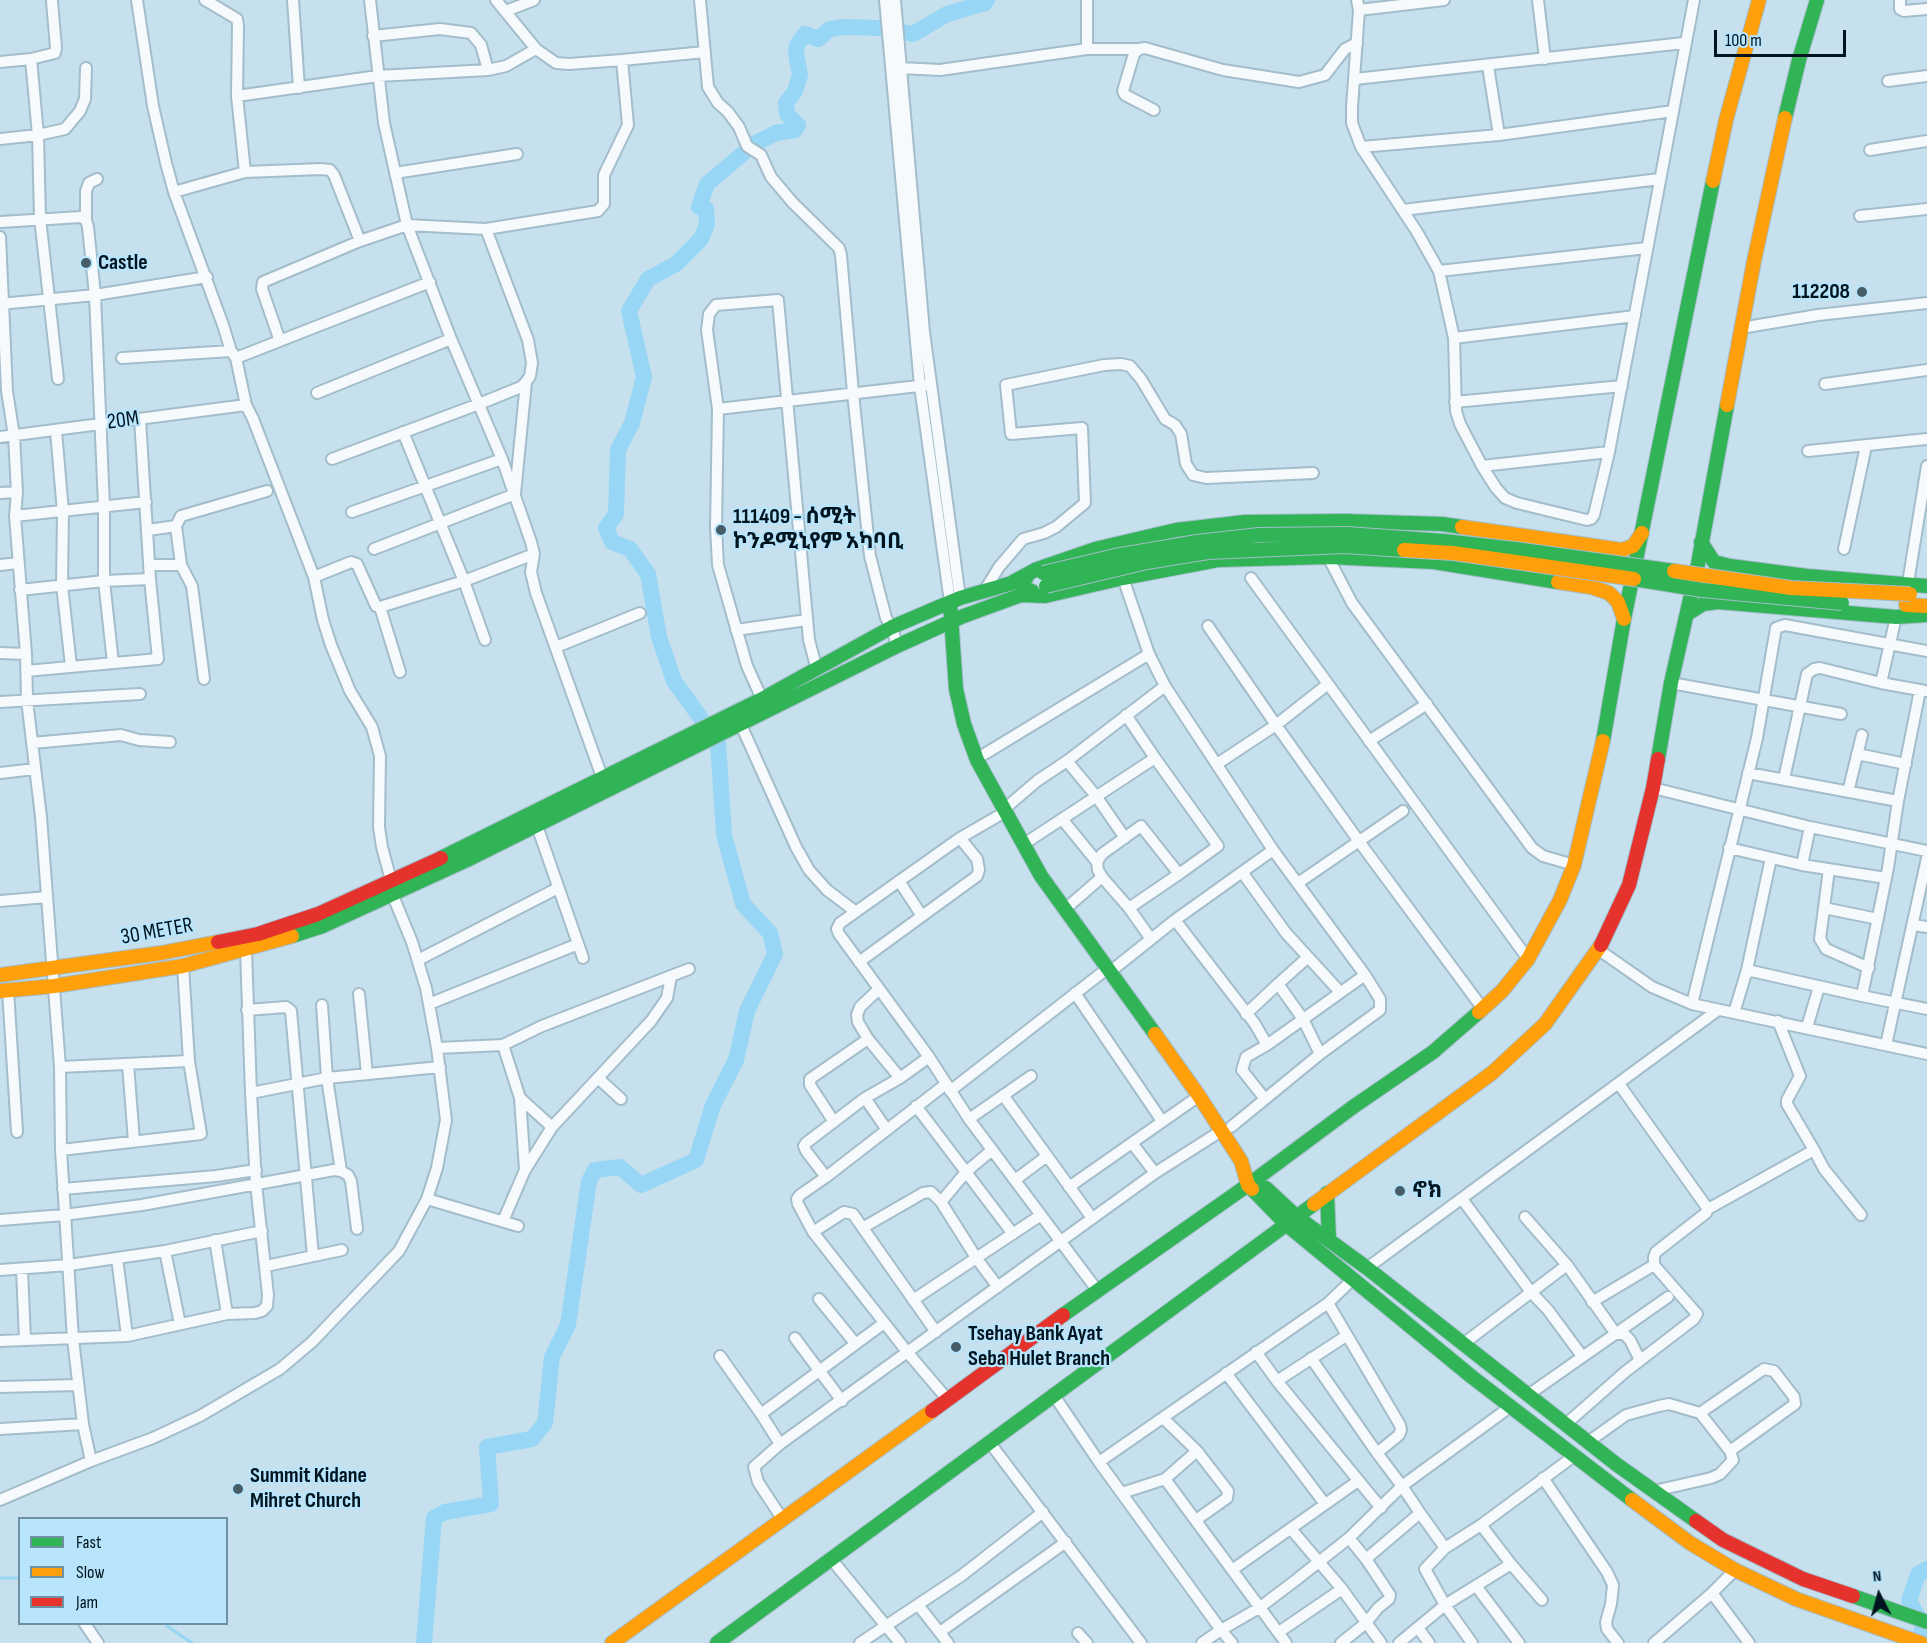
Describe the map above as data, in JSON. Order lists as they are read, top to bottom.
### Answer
{
  "streets": {
    "main road": ["30 METER"],
    "street": ["20M"]
  },
  "places": [
    "Castle",
    "112208",
    "111409 - ሰሚት ኮንዶሚኒየም አካባቢ",
    "ኖክ",
    "Tsehay Bank Ayat Seba Hulet Branch",
    "Summit Kidane Mihret Church"
  ],
  "legend": ["Fast", "Slow", "Jam"],
  "scale_bar": "100 m",
  "north": "top"
}
